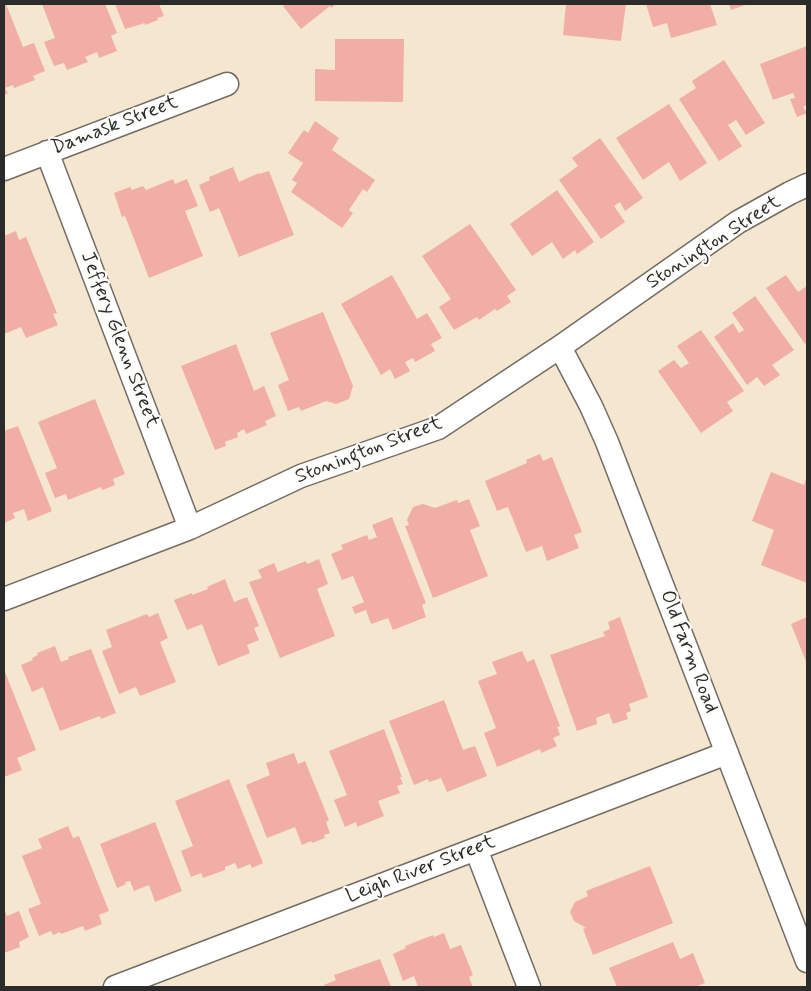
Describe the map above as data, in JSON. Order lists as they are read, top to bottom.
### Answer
{
  "streets": {
    "street": [
      "Damask Street",
      "Stonington Street",
      "Jeffery Glenn Street",
      "Old Farm Road",
      "Leigh River Street"
    ]
  },
  "crossings": [
    ["Damask Street", "Jeffery Glenn Street"],
    ["Stonington Street", "Jeffery Glenn Street"],
    ["Stonington Street", "Old Farm Road"],
    ["Old Farm Road", "Leigh River Street"]
  ]
}
